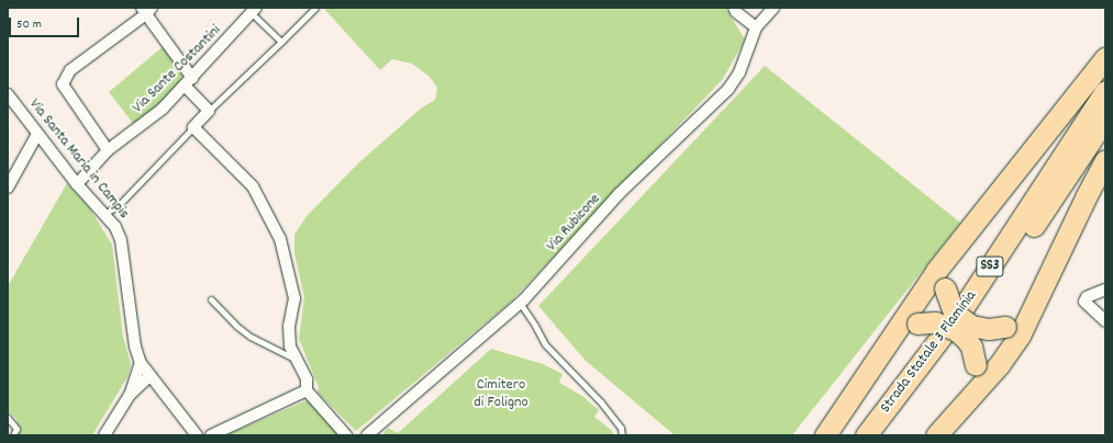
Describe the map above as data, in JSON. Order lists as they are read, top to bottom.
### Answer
{
  "streets": {
    "highway": ["SS3", "Strada Statale 3 Flaminia"],
    "street": ["Via Sante Costantini", "Via Santa Maria in Campis", "Via Rubicone"]
  },
  "crossings": [
    ["Via Sante Costantini", "Via Santa Maria in Campis"]
  ],
  "parks": ["Cimitero di Foligno"],
  "scale_bar": "50 m"
}
